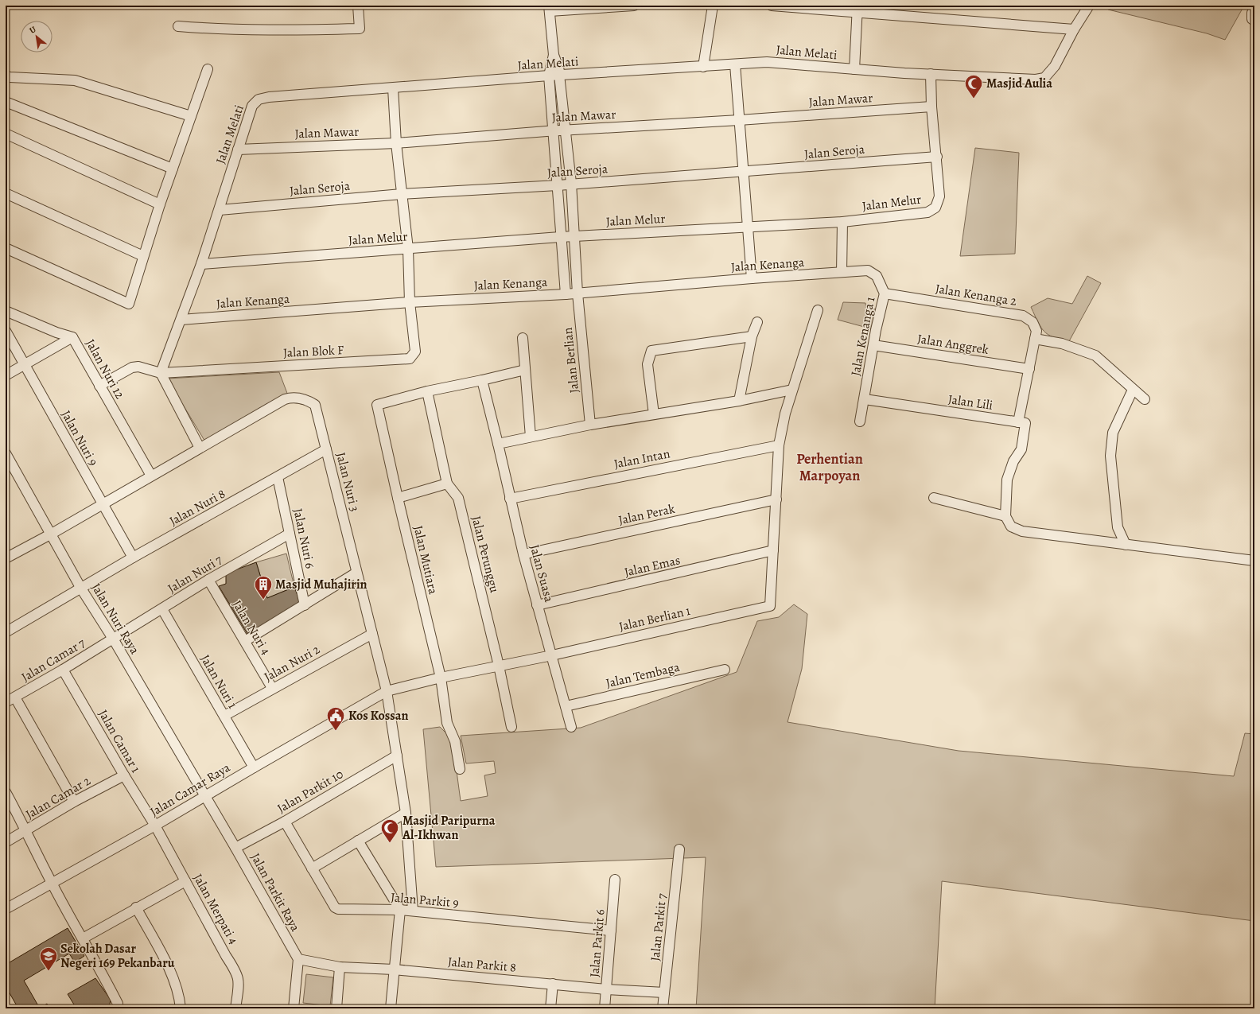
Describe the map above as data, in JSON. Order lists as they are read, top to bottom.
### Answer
{
  "streets": {
    "street": [
      "Jalan Melati",
      "Jalan Mawar",
      "Jalan Seroja",
      "Jalan Melur",
      "Jalan Kenanga",
      "Jalan Kenanga 2",
      "Jalan Kenanga 1",
      "Jalan Anggrek",
      "Jalan Blok F",
      "Jalan Berlian",
      "Jalan Nuri 12",
      "Jalan Lili",
      "Jalan Nuri 9",
      "Jalan Intan",
      "Jalan Nuri 3",
      "Jalan Nuri 8",
      "Jalan Perak",
      "Jalan Nuri 6",
      "Jalan Perunggu",
      "Jalan Mutiara",
      "Jalan Emas",
      "Jalan Suasa",
      "Jalan Nuri 7",
      "Jalan Nuri Raya",
      "Jalan Berlian 1",
      "Jalan Nuri 4",
      "Jalan Camar 7",
      "Jalan Nuri 2",
      "Jalan Tembaga",
      "Jalan Nuri 1",
      "Jalan Camar 1",
      "Jalan Camar Raya",
      "Jalan Parkit 10",
      "Jalan Camar 2",
      "Jalan Parkit Raya",
      "Jalan Parkit 9",
      "Jalan Merpati 4",
      "Jalan Parkit 7",
      "Jalan Parkit 6",
      "Jalan Parkit 8"
    ]
  },
  "crossings": [
    ["Jalan Melati", "Jalan Mawar"],
    ["Jalan Melati", "Jalan Seroja"],
    ["Jalan Melati", "Jalan Melur"],
    ["Jalan Melati", "Jalan Kenanga"],
    ["Jalan Melati", "Jalan Blok F"],
    ["Jalan Melati", "Jalan Berlian"],
    ["Jalan Mawar", "Jalan Melur"],
    ["Jalan Mawar", "Jalan Blok F"],
    ["Jalan Mawar", "Jalan Berlian"],
    ["Jalan Seroja", "Jalan Melur"],
    ["Jalan Seroja", "Jalan Blok F"],
    ["Jalan Seroja", "Jalan Berlian"],
    ["Jalan Melur", "Jalan Blok F"],
    ["Jalan Melur", "Jalan Berlian"],
    ["Jalan Kenanga", "Jalan Kenanga 1"],
    ["Jalan Kenanga", "Jalan Blok F"],
    ["Jalan Kenanga", "Jalan Berlian"],
    ["Jalan Kenanga 2", "Jalan Kenanga 1"],
    ["Jalan Kenanga 2", "Jalan Anggrek"],
    ["Jalan Kenanga 1", "Jalan Anggrek"],
    ["Jalan Kenanga 1", "Jalan Lili"],
    ["Jalan Blok F", "Jalan Nuri 12"],
    ["Jalan Nuri 9", "Jalan Nuri 8"],
    ["Jalan Intan", "Jalan Suasa"],
    ["Jalan Intan", "Jalan Berlian 1"],
    ["Jalan Nuri 3", "Jalan Nuri 8"],
    ["Jalan Nuri 3", "Jalan Berlian 1"],
    ["Jalan Nuri 3", "Jalan Nuri 2"],
    ["Jalan Nuri 3", "Jalan Camar Raya"],
    ["Jalan Nuri 3", "Jalan Parkit 10"],
    ["Jalan Nuri 3", "Jalan Parkit 9"],
    ["Jalan Nuri 8", "Jalan Nuri 6"],
    ["Jalan Nuri 8", "Jalan Nuri Raya"],
    ["Jalan Perak", "Jalan Suasa"],
    ["Jalan Perak", "Jalan Berlian 1"],
    ["Jalan Nuri 6", "Jalan Nuri 7"],
    ["Jalan Perunggu", "Jalan Mutiara"],
    ["Jalan Perunggu", "Jalan Berlian 1"],
    ["Jalan Mutiara", "Jalan Berlian 1"],
    ["Jalan Emas", "Jalan Suasa"],
    ["Jalan Emas", "Jalan Berlian 1"],
    ["Jalan Suasa", "Jalan Berlian 1"],
    ["Jalan Nuri 7", "Jalan Nuri Raya"],
    ["Jalan Nuri 7", "Jalan Nuri 4"],
    ["Jalan Nuri 7", "Jalan Camar 7"],
    ["Jalan Nuri 7", "Jalan Nuri 1"],
    ["Jalan Nuri Raya", "Jalan Camar 7"],
    ["Jalan Nuri Raya", "Jalan Camar Raya"],
    ["Jalan Nuri Raya", "Jalan Parkit Raya"],
    ["Jalan Berlian 1", "Jalan Camar Raya"],
    ["Jalan Nuri 4", "Jalan Nuri 2"],
    ["Jalan Camar 7", "Jalan Camar 1"],
    ["Jalan Nuri 2", "Jalan Nuri 1"],
    ["Jalan Nuri 1", "Jalan Camar Raya"],
    ["Jalan Camar 1", "Jalan Camar Raya"],
    ["Jalan Camar 1", "Jalan Camar 2"],
    ["Jalan Camar 1", "Jalan Merpati 4"],
    ["Jalan Camar Raya", "Jalan Parkit Raya"],
    ["Jalan Camar Raya", "Jalan Merpati 4"],
    ["Jalan Parkit 10", "Jalan Parkit Raya"],
    ["Jalan Parkit 10", "Jalan Parkit 9"],
    ["Jalan Parkit Raya", "Jalan Parkit 8"],
    ["Jalan Parkit 9", "Jalan Parkit 6"],
    ["Jalan Parkit 7", "Jalan Parkit 8"],
    ["Jalan Parkit 6", "Jalan Parkit 8"]
  ],
  "districts": ["Perhentian Marpoyan"],
  "places": {
    "mosque": ["Masjid Aulia", "Masjid Paripurna Al-Ikhwan"],
    "building": ["Masjid Muhajirin"],
    "public building": ["Kos Kossan"],
    "school or university": ["Sekolah Dasar Negeri 169 Pekanbaru"]
  },
  "north": "top left"
}
